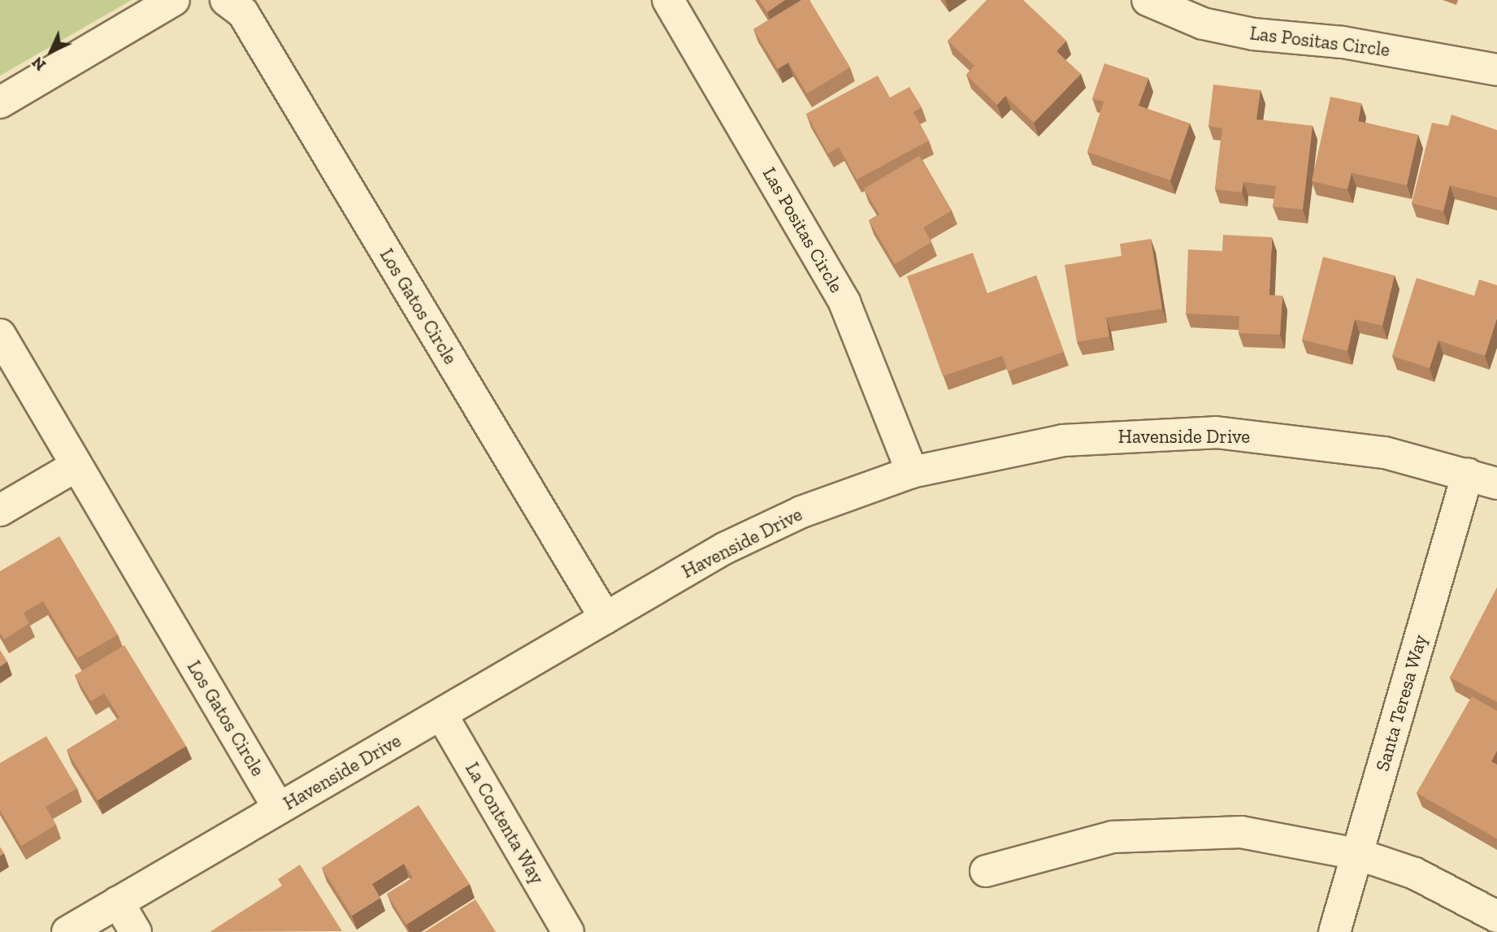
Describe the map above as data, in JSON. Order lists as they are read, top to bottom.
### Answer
{
  "streets": {
    "street": [
      "Las Positas Circle",
      "Los Gatos Circle",
      "Havenside Drive",
      "Santa Teresa Way",
      "La Contenta Way"
    ]
  },
  "crossings": [
    ["Las Positas Circle", "Havenside Drive"],
    ["Los Gatos Circle", "Havenside Drive"],
    ["Havenside Drive", "Santa Teresa Way"],
    ["Havenside Drive", "La Contenta Way"]
  ],
  "north": "bottom left"
}
